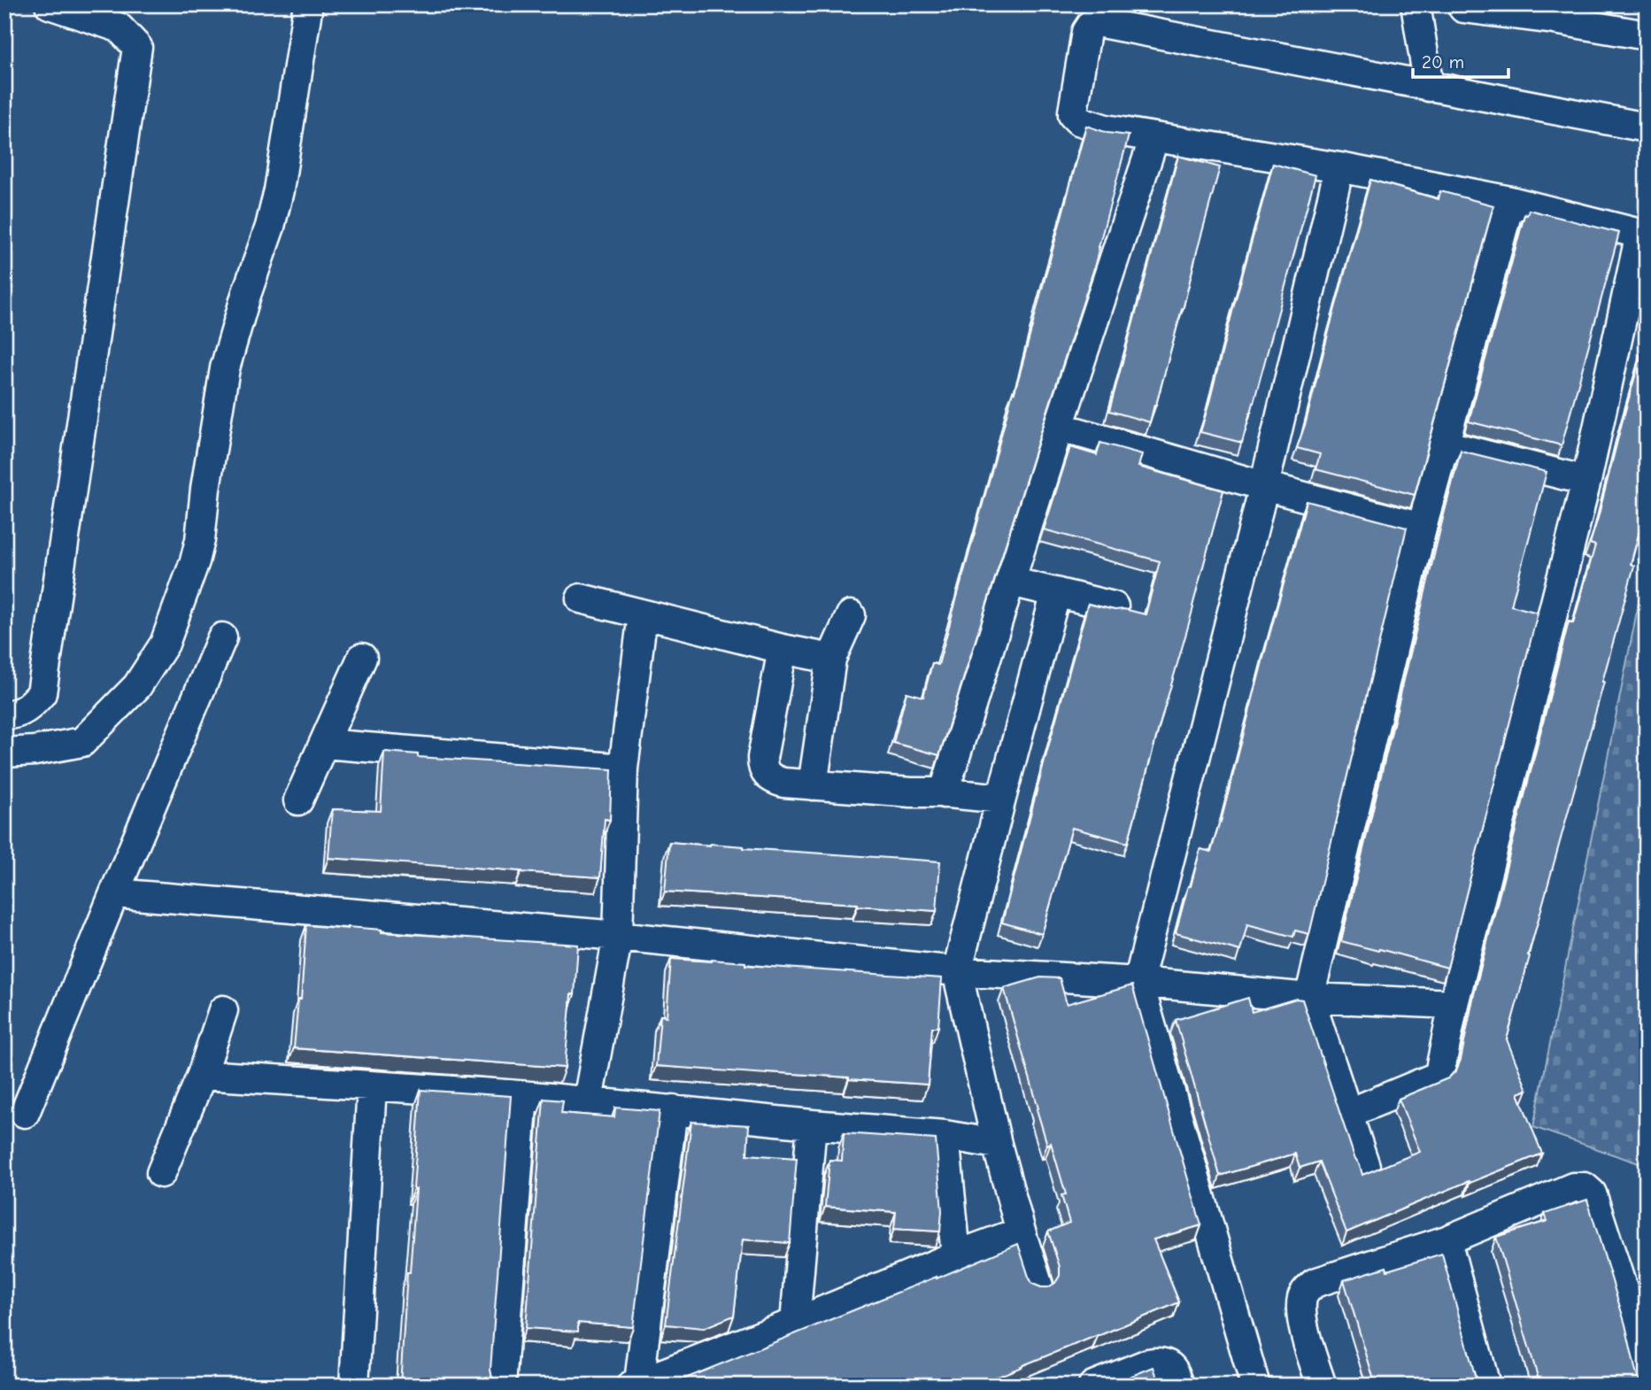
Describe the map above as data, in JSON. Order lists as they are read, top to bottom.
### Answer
{
  "scale_bar": "20 m"
}
